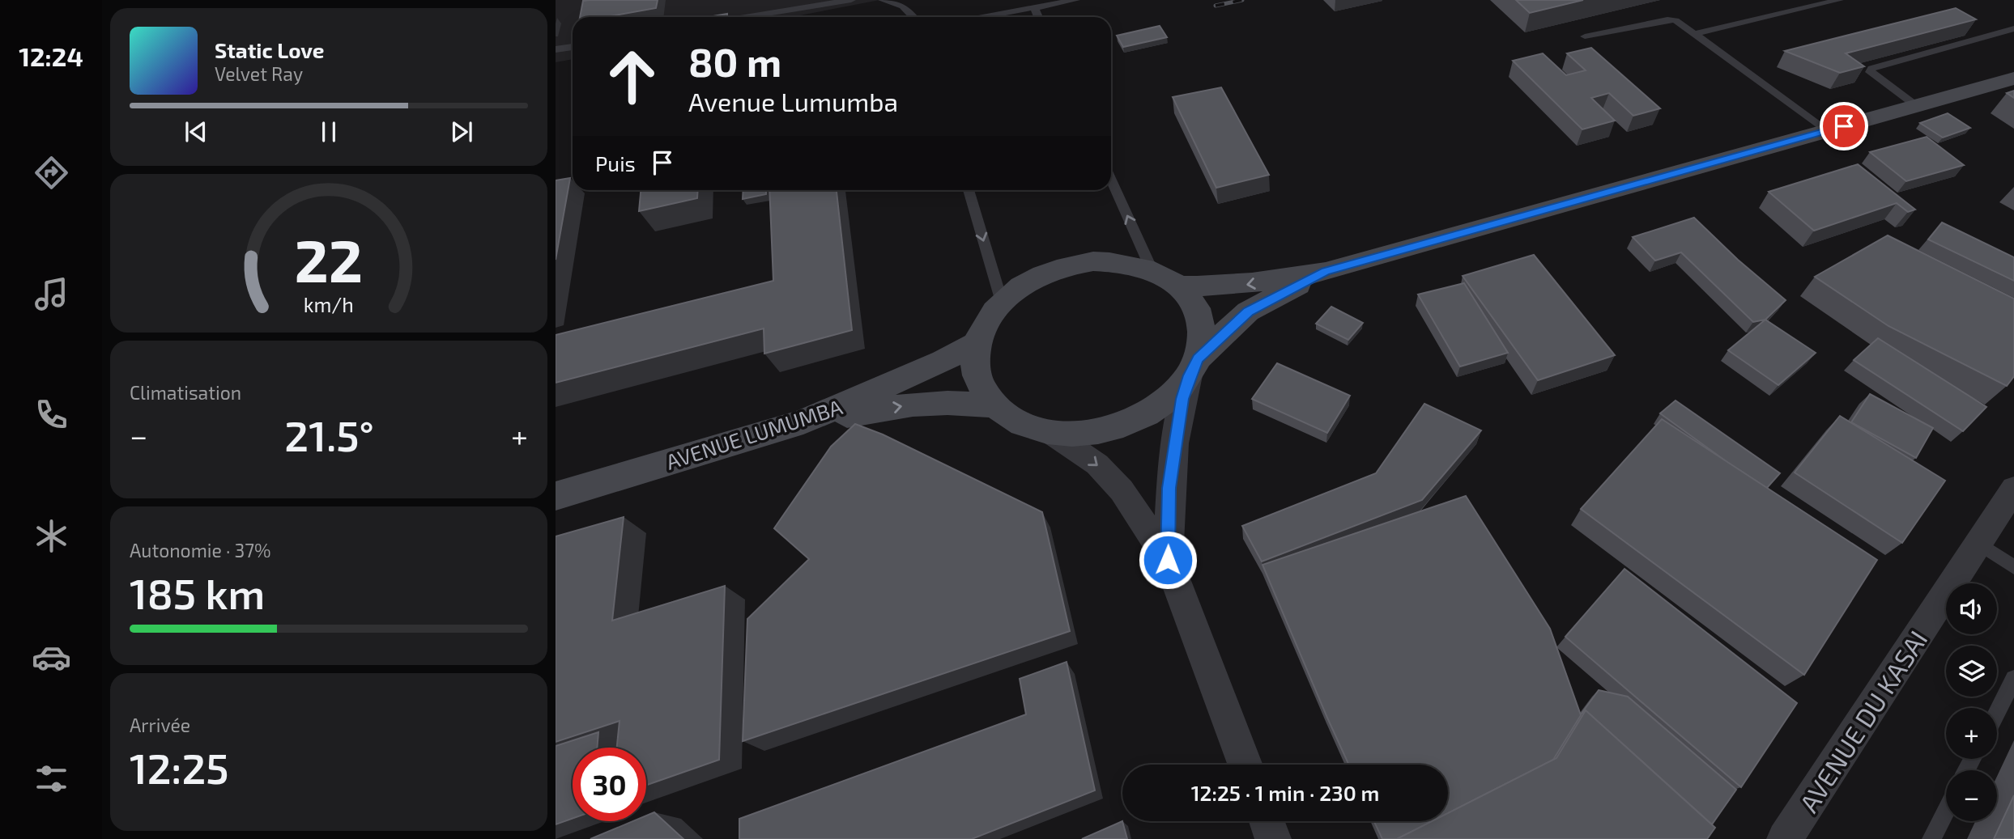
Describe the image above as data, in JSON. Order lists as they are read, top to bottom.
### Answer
{
  "streets": {
    "main road": ["AVENUE LUMUMBA"],
    "street": ["AVENUE DU KASAI"]
  },
  "page": {
    "tabs": "12:24",
    "turn": ["80 m", "Avenue Lumumba"],
    "song": ["Static Love", "Velvet Ray"],
    "then": "Puis",
    "tile": [
      "Climatisation",
      ["Autonomie · 37%", "185 km"],
      ["Arrivée", "12:25"]
    ],
    "heat": ["−", "21.5°", "+"],
    "map_buttons": ["+", "−"],
    "limit": "30",
    "trip": "12:25 · 1 min · 230 m",
    "gauge": ["22", "km/h"]
  }
}
